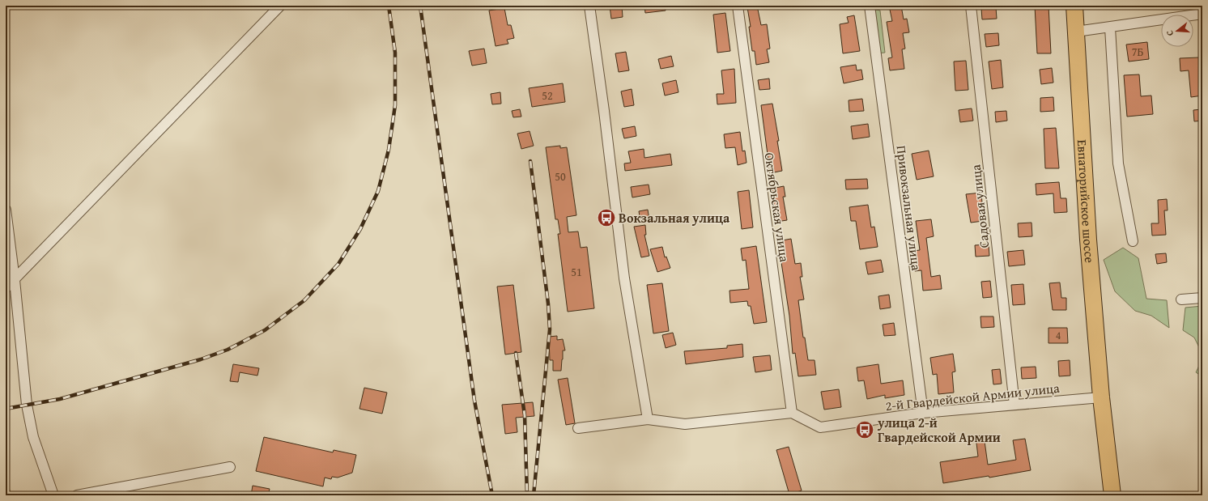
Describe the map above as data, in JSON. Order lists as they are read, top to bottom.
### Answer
{
  "streets": {
    "main road": ["Евпаторийское шоссе"],
    "street": [
      "Садовая улица",
      "Октябрьская улица",
      "Привокзальная улица",
      "2-й Гвардейской Армии улица"
    ]
  },
  "crossings": [
    ["Евпаторийское шоссе", "2-й Гвардейской Армии улица"],
    ["Садовая улица", "2-й Гвардейской Армии улица"],
    ["Октябрьская улица", "2-й Гвардейской Армии улица"],
    ["Привокзальная улица", "2-й Гвардейской Армии улица"]
  ],
  "places": {
    "bus stop": ["Вокзальная улица", "улица 2-й Гвардейской Армии"]
  },
  "house_numbers": [
    "7Б",
    "52",
    "50",
    "51",
    "4"
  ],
  "north": "left"
}
